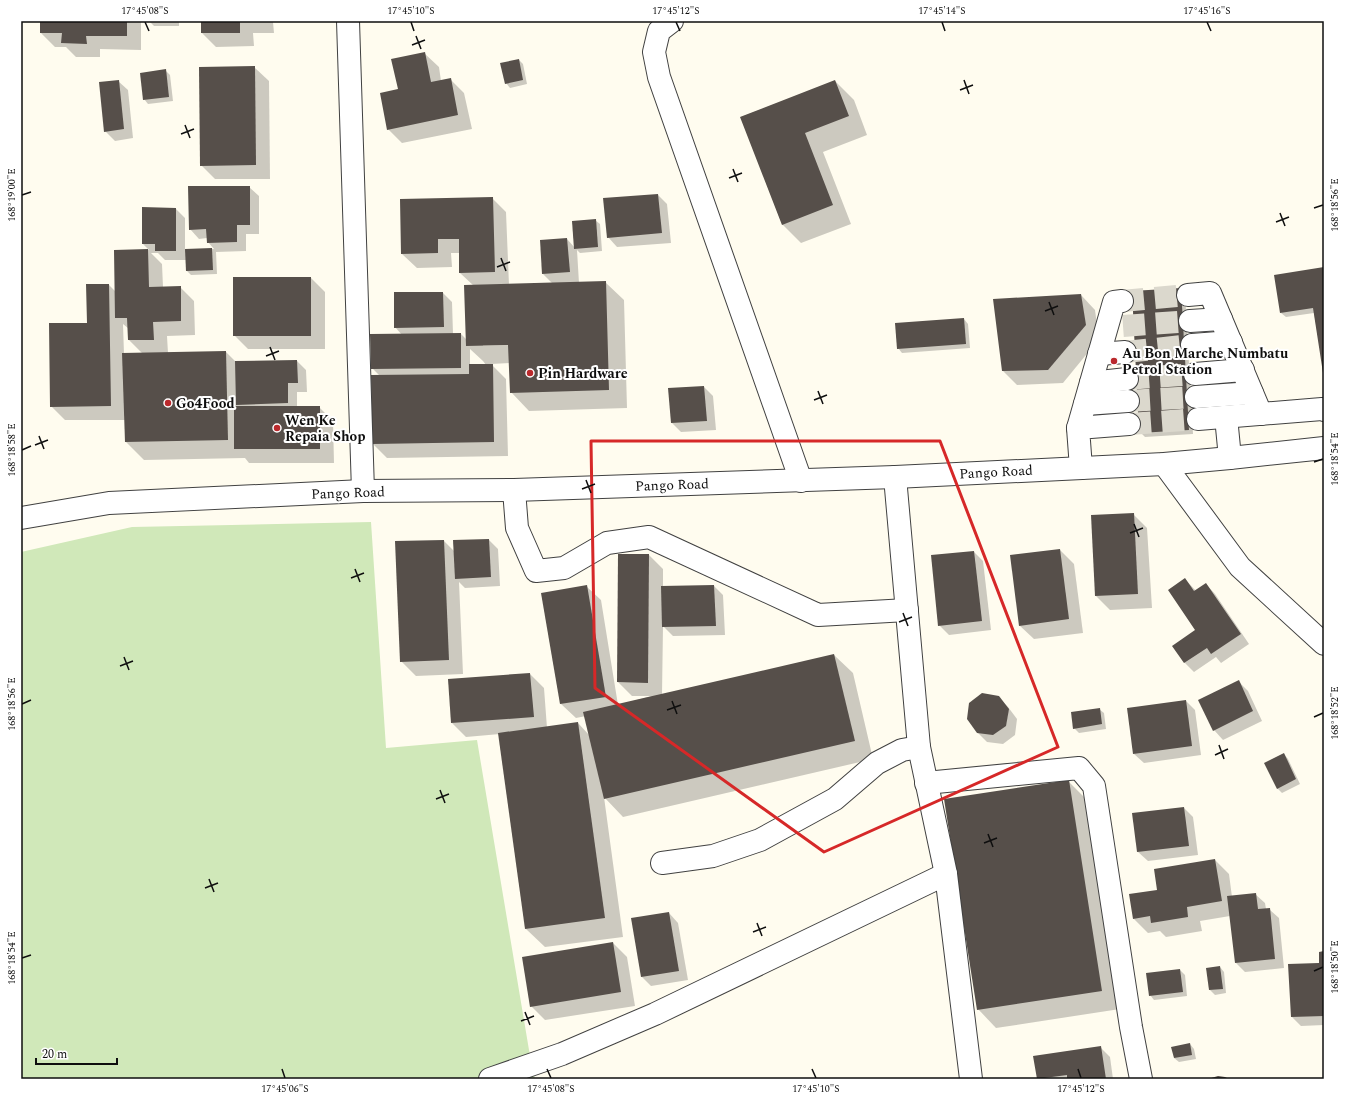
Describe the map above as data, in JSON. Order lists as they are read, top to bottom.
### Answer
{
  "streets": {
    "street": ["Pango Road"]
  },
  "places": [
    "Au Bon Marche Numbatu Petrol Station",
    "Pin Hardware",
    "Go4Food",
    "Wen Ke Repaia Shop"
  ],
  "scale_bar": "20 m",
  "coordinates": [
    "17°45'08\"S",
    "17°45'10\"S",
    "17°45'12\"S",
    "17°45'14\"S",
    "17°45'16\"S",
    "168°19'00\"E",
    "168°18'56\"E",
    "168°18'58\"E",
    "168°18'54\"E",
    "168°18'52\"E",
    "168°18'50\"E",
    "17°45'06\"S"
  ]
}
